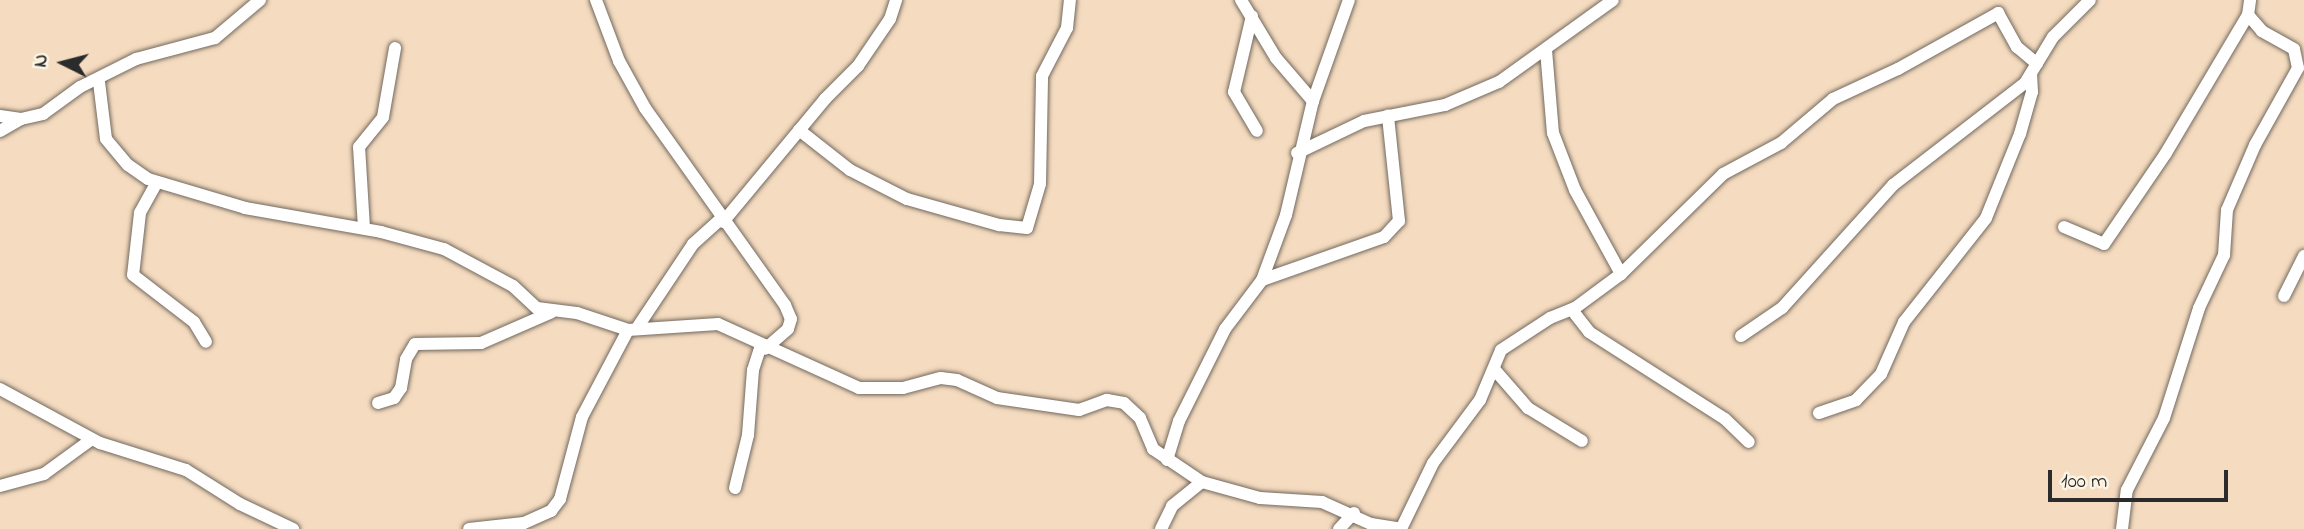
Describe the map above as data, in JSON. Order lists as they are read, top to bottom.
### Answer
{
  "scale_bar": "100 m",
  "north": "left"
}
